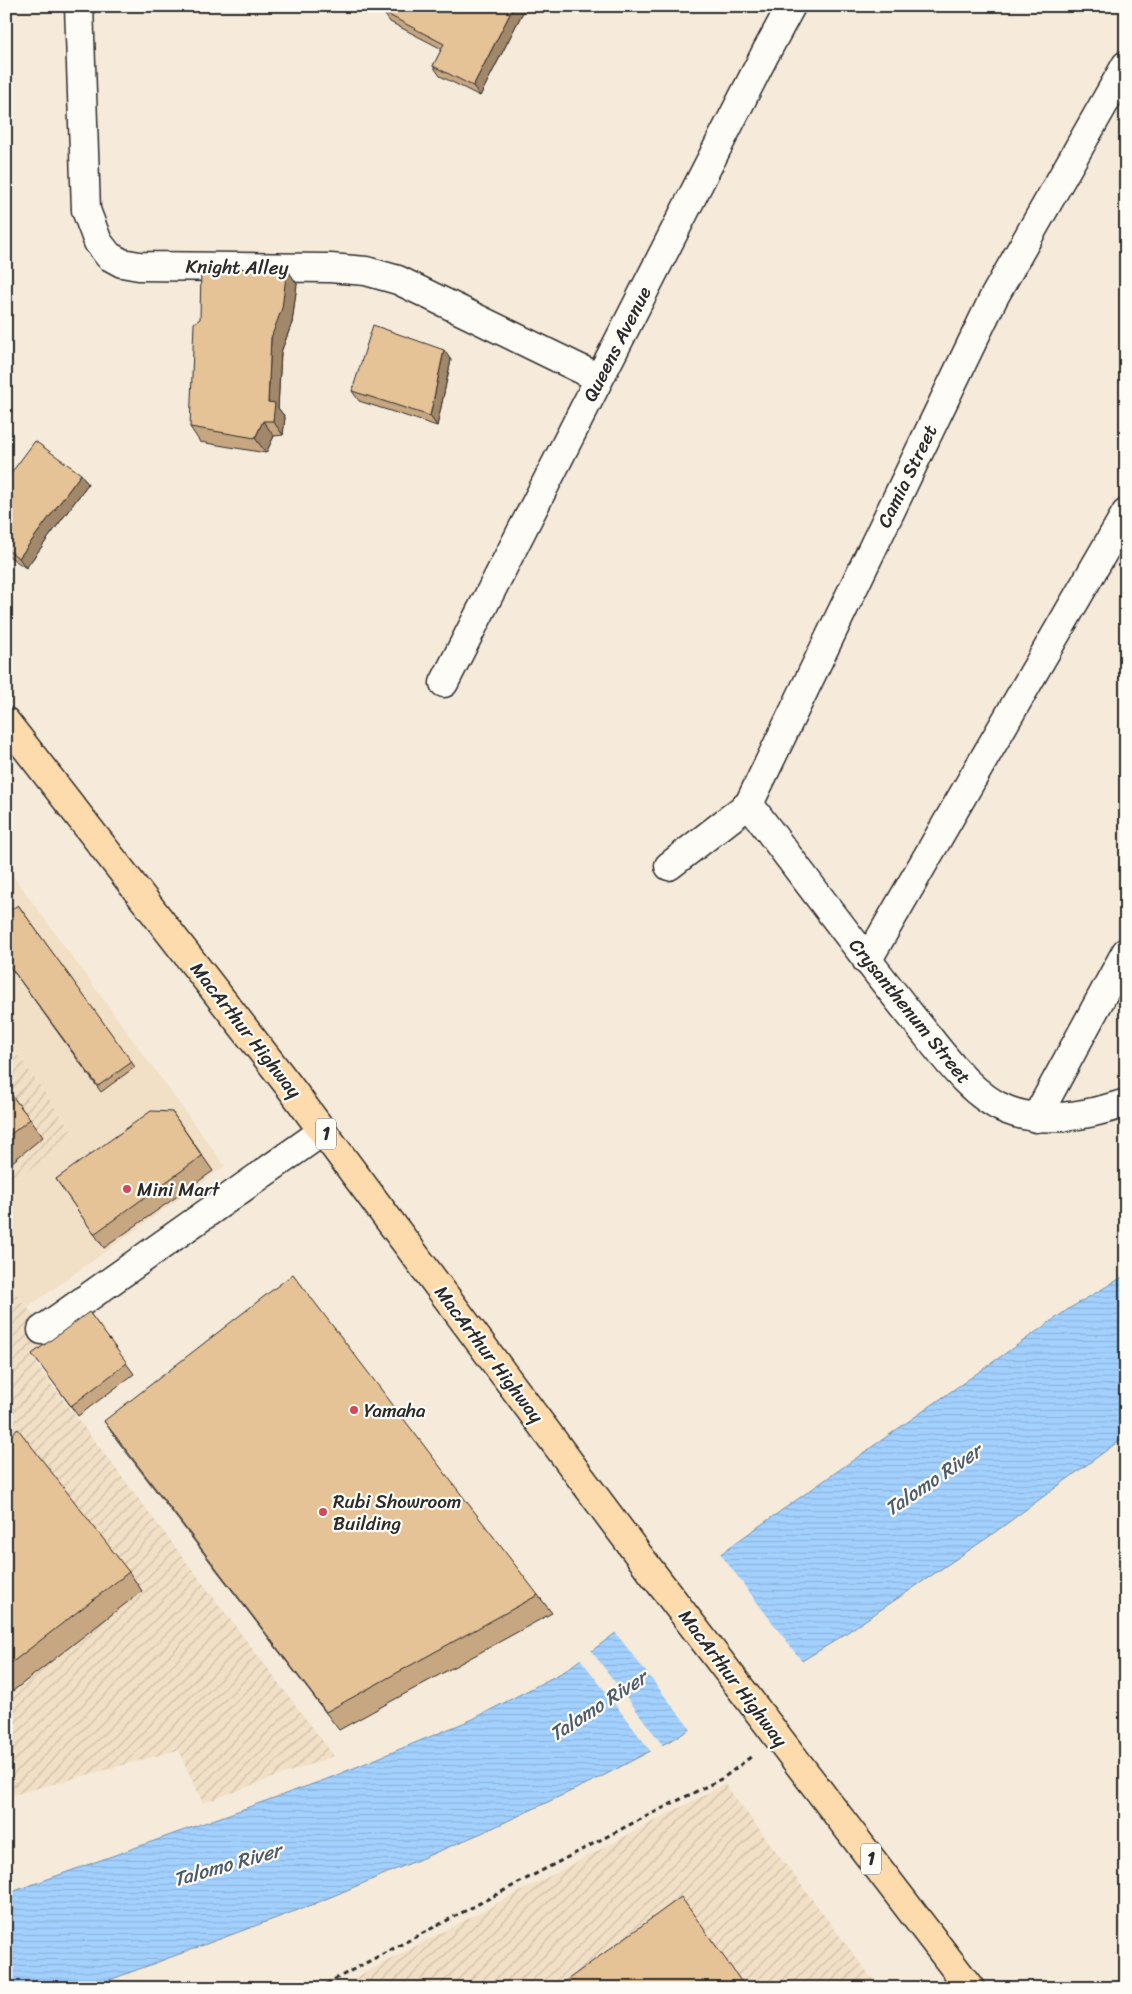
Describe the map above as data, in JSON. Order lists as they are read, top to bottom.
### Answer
{
  "streets": {
    "highway": ["MacArthur Highway", "1"],
    "street": [
      "Knight Alley",
      "Queens Avenue",
      "Camia Street",
      "Crysanthenum Street"
    ]
  },
  "crossings": [
    ["Knight Alley", "Queens Avenue"],
    ["Camia Street", "Crysanthenum Street"]
  ],
  "water": ["Talomo River"],
  "places": ["Mini Mart", "Yamaha", "Rubi Showroom Building"]
}
